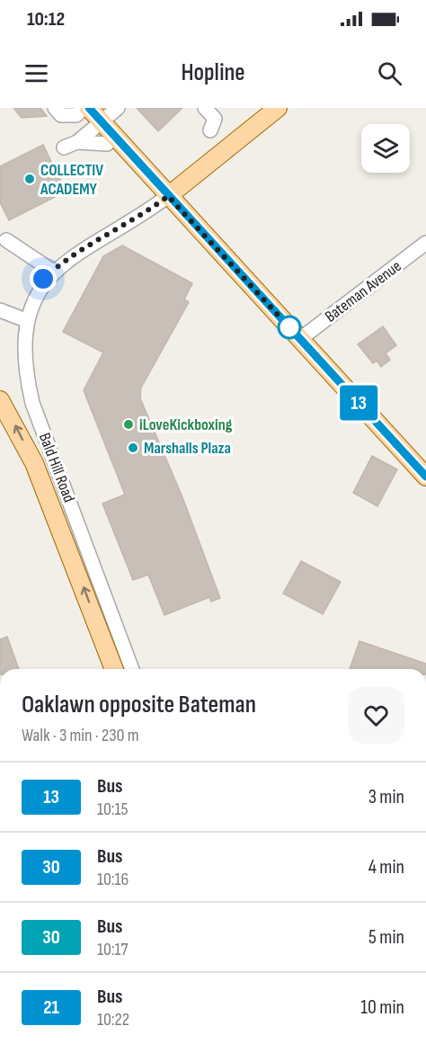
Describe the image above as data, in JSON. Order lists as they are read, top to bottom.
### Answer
{
  "streets": {
    "main road": ["Bald Hill Road"],
    "street": ["Bateman Avenue"]
  },
  "places": ["COLLECTIV ACADEMY", "iLoveKickboxing", "Marshalls Plaza"],
  "lines": ["bus line 13"],
  "page": {
    "status": "10:12",
    "header": "Hopline",
    "on_map": "13",
    "heading": ["Oaklawn opposite Bateman", "Walk · 3 min · 230 m"],
    "list": [
      {
        "mark": "13",
        "name": "Bus",
        "note": "10:15",
        "value": "3 min"
      },
      {
        "mark": "30",
        "name": "Bus",
        "note": "10:16",
        "value": "4 min"
      },
      {
        "mark": "30",
        "name": "Bus",
        "note": "10:17",
        "value": "5 min"
      },
      {
        "mark": "21",
        "name": "Bus",
        "note": "10:22",
        "value": "10 min"
      }
    ]
  }
}
